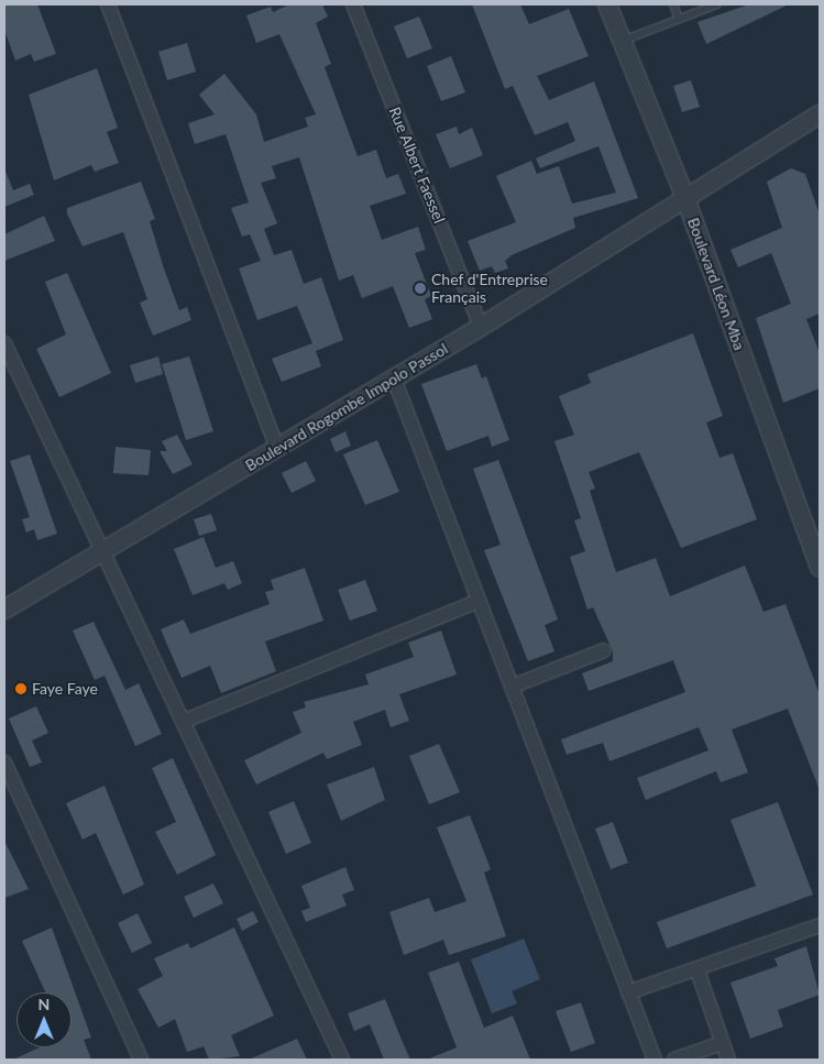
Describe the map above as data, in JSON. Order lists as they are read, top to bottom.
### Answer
{
  "streets": {
    "street": ["Rue Albert Faessel", "Boulevard Léon Mba", "Boulevard Rogombe Impolo Passol"]
  },
  "crossings": [
    ["Rue Albert Faessel", "Boulevard Rogombe Impolo Passol"],
    ["Boulevard Léon Mba", "Boulevard Rogombe Impolo Passol"]
  ],
  "places": ["Chef d'Entreprise Français", "Faye Faye"],
  "north": "top"
}
